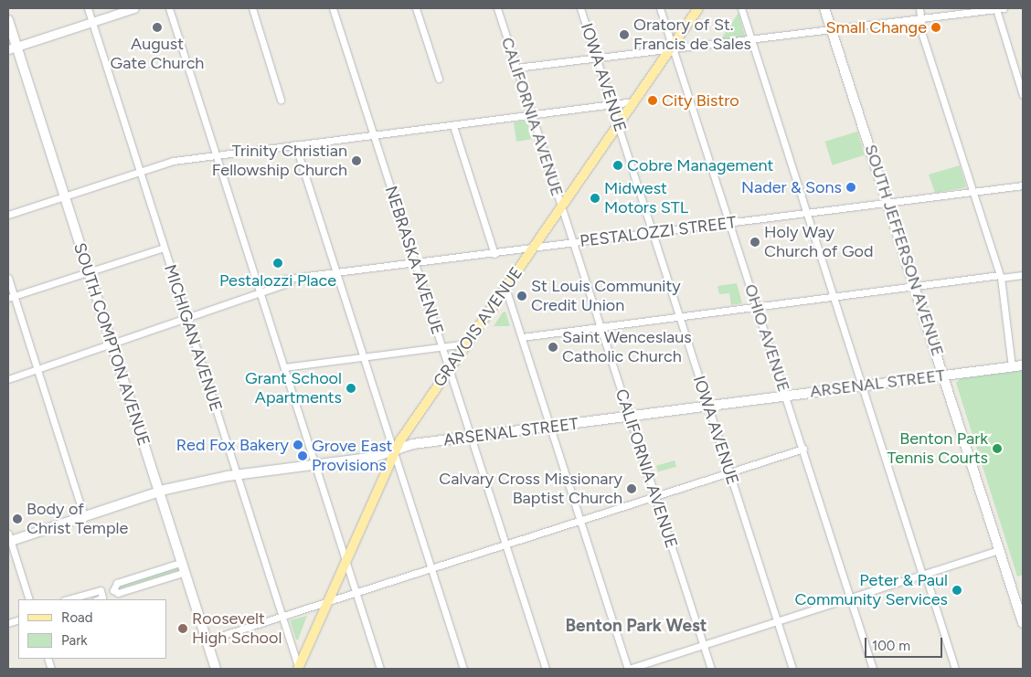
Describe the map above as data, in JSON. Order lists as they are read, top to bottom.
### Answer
{
  "streets": {
    "main road": [
      "SOUTH JEFFERSON AVENUE",
      "GRAVOIS AVENUE",
      "SOUTH COMPTON AVENUE",
      "ARSENAL STREET"
    ],
    "street": [
      "IOWA AVENUE",
      "CALIFORNIA AVENUE",
      "PESTALOZZI STREET",
      "NEBRASKA AVENUE",
      "MICHIGAN AVENUE",
      "OHIO AVENUE"
    ]
  },
  "crossings": [
    ["IOWA AVENUE", "PESTALOZZI STREET"],
    ["IOWA AVENUE", "GRAVOIS AVENUE"],
    ["IOWA AVENUE", "ARSENAL STREET"],
    ["CALIFORNIA AVENUE", "PESTALOZZI STREET"],
    ["CALIFORNIA AVENUE", "GRAVOIS AVENUE"],
    ["CALIFORNIA AVENUE", "ARSENAL STREET"],
    ["PESTALOZZI STREET", "SOUTH JEFFERSON AVENUE"],
    ["PESTALOZZI STREET", "NEBRASKA AVENUE"],
    ["PESTALOZZI STREET", "GRAVOIS AVENUE"],
    ["PESTALOZZI STREET", "MICHIGAN AVENUE"],
    ["PESTALOZZI STREET", "OHIO AVENUE"],
    ["PESTALOZZI STREET", "SOUTH COMPTON AVENUE"],
    ["SOUTH JEFFERSON AVENUE", "ARSENAL STREET"],
    ["NEBRASKA AVENUE", "GRAVOIS AVENUE"],
    ["NEBRASKA AVENUE", "ARSENAL STREET"],
    ["GRAVOIS AVENUE", "MICHIGAN AVENUE"],
    ["GRAVOIS AVENUE", "OHIO AVENUE"],
    ["GRAVOIS AVENUE", "ARSENAL STREET"],
    ["MICHIGAN AVENUE", "ARSENAL STREET"],
    ["OHIO AVENUE", "ARSENAL STREET"],
    ["SOUTH COMPTON AVENUE", "ARSENAL STREET"]
  ],
  "districts": ["Benton Park West"],
  "places": [
    "August Gate Church",
    "Small Change",
    "Oratory of St. Francis de Sales",
    "City Bistro",
    "Trinity Christian Fellowship Church",
    "Cobre Management",
    "Nader & Sons",
    "Midwest Motors STL",
    "Holy Way Church of God",
    "Pestalozzi Place",
    "St Louis Community Credit Union",
    "Saint Wenceslaus Catholic Church",
    "Grant School Apartments",
    "Red Fox Bakery",
    "Benton Park Tennis Courts",
    "Grove East Provisions",
    "Calvary Cross Missionary Baptist Church",
    "Body of Christ Temple",
    "Peter & Paul Community Services",
    "Roosevelt High School"
  ],
  "legend": ["Road", "Park"],
  "scale_bar": "100 m"
}
